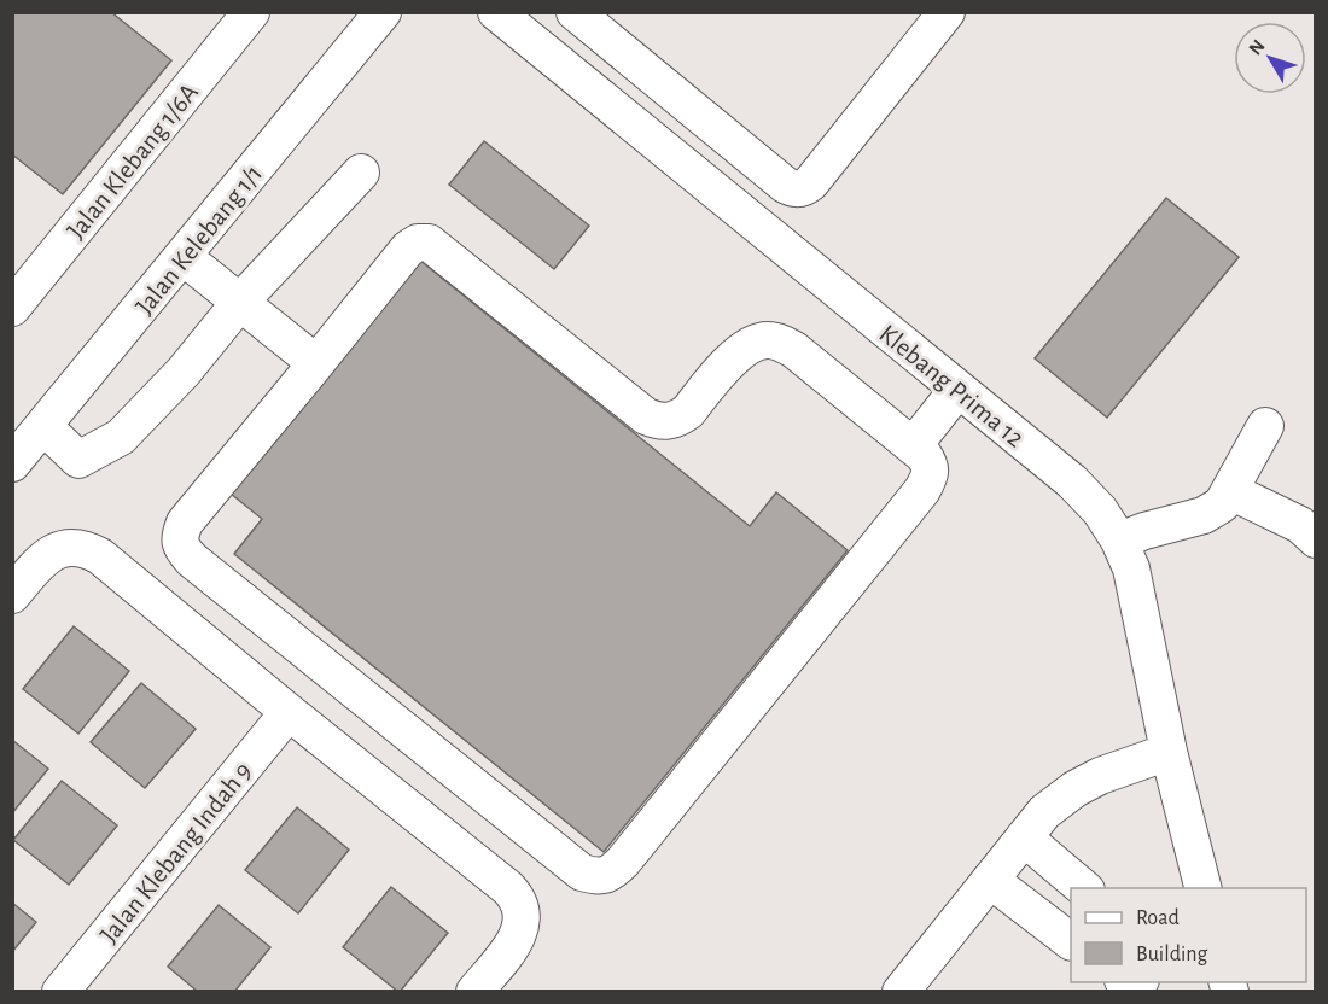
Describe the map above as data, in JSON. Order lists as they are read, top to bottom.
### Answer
{
  "streets": {
    "street": [
      "Jalan Klebang 1/6A",
      "Jalan Kelebang 1/1",
      "Klebang Prima 12",
      "Jalan Klebang Indah 9"
    ]
  },
  "legend": ["Road", "Building"],
  "north": "top left"
}
